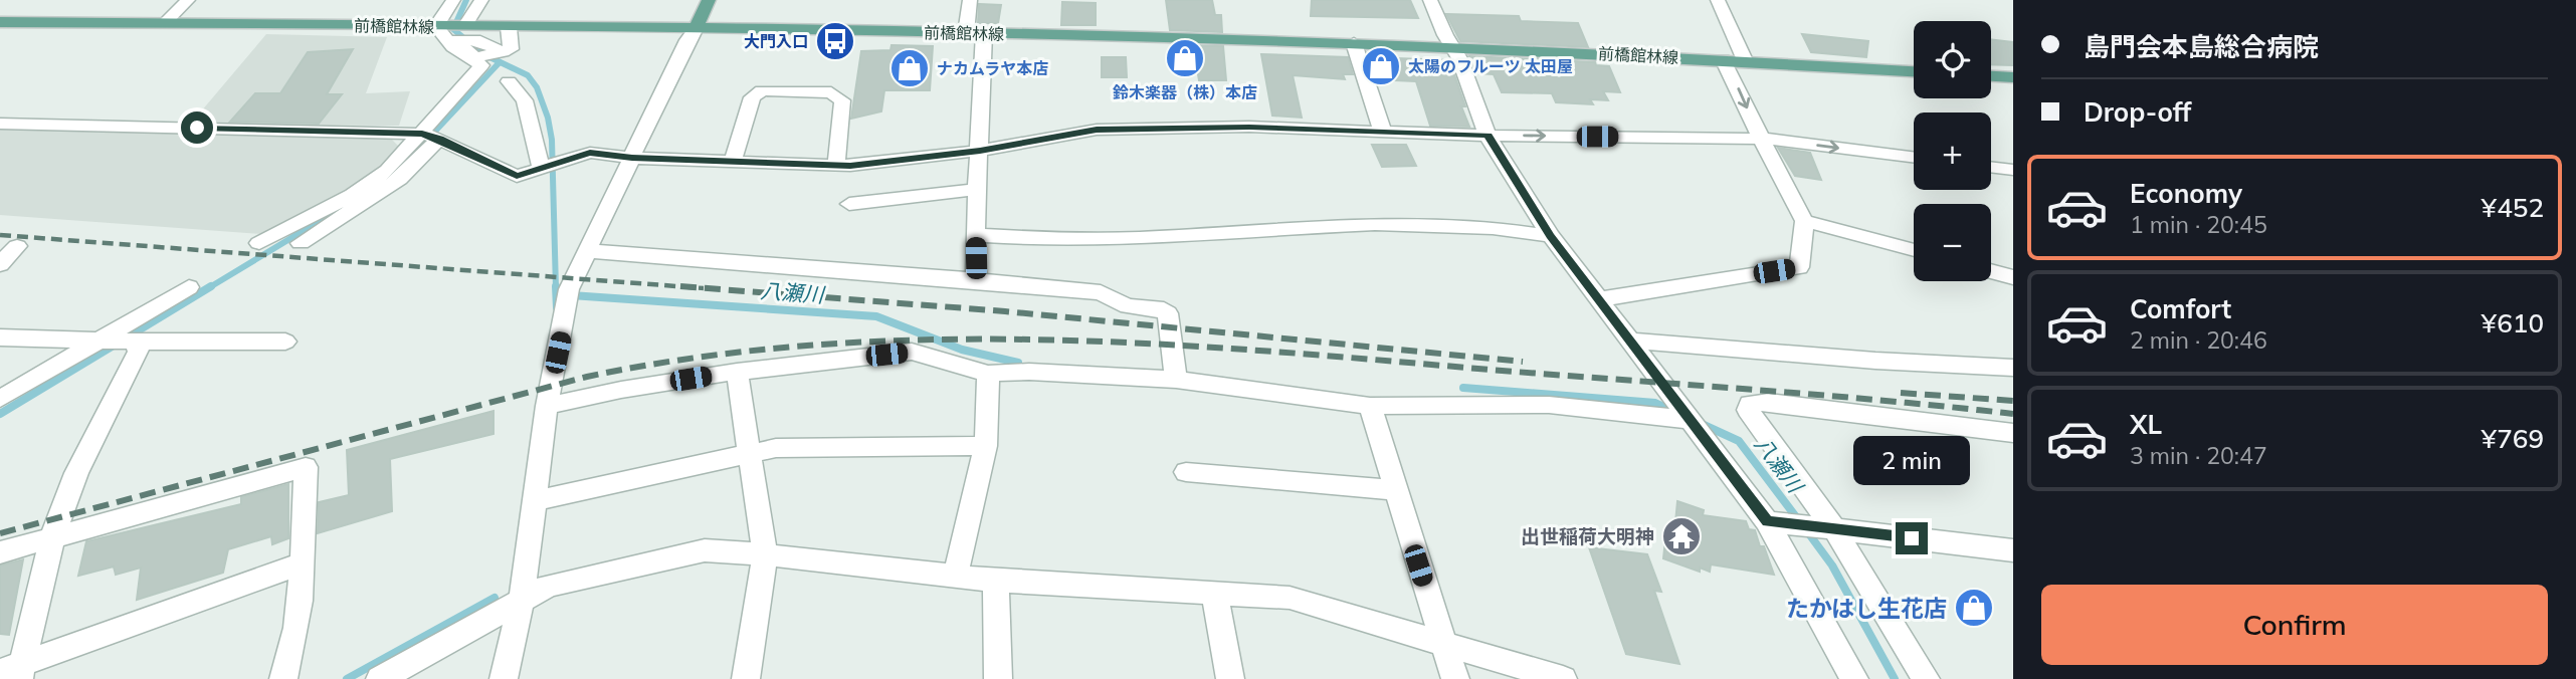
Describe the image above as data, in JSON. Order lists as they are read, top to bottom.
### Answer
{
  "streets": {
    "main road": ["前橋館林線"]
  },
  "water": ["八瀬川"],
  "places": {
    "bus stop": ["大門入口"],
    "shop": [
      "鈴木楽器（株）本店",
      "太陽のフルーツ 太田屋",
      "ナカムラヤ本店",
      "たかはし生花店"
    ],
    "temple": ["出世稲荷大明神"]
  },
  "page": {
    "banner": ["島門会本島総合病院", "Drop-off"],
    "map_buttons": ["+", "−"],
    "list": [
      {
        "name": "Economy",
        "note": "1 min · 20:45",
        "value": "¥452"
      },
      {
        "name": "Comfort",
        "note": "2 min · 20:46",
        "value": "¥610"
      },
      {
        "name": "XL",
        "note": "3 min · 20:47",
        "value": "¥769"
      }
    ],
    "bubble": "2 min",
    "buttons": "Confirm"
  }
}
